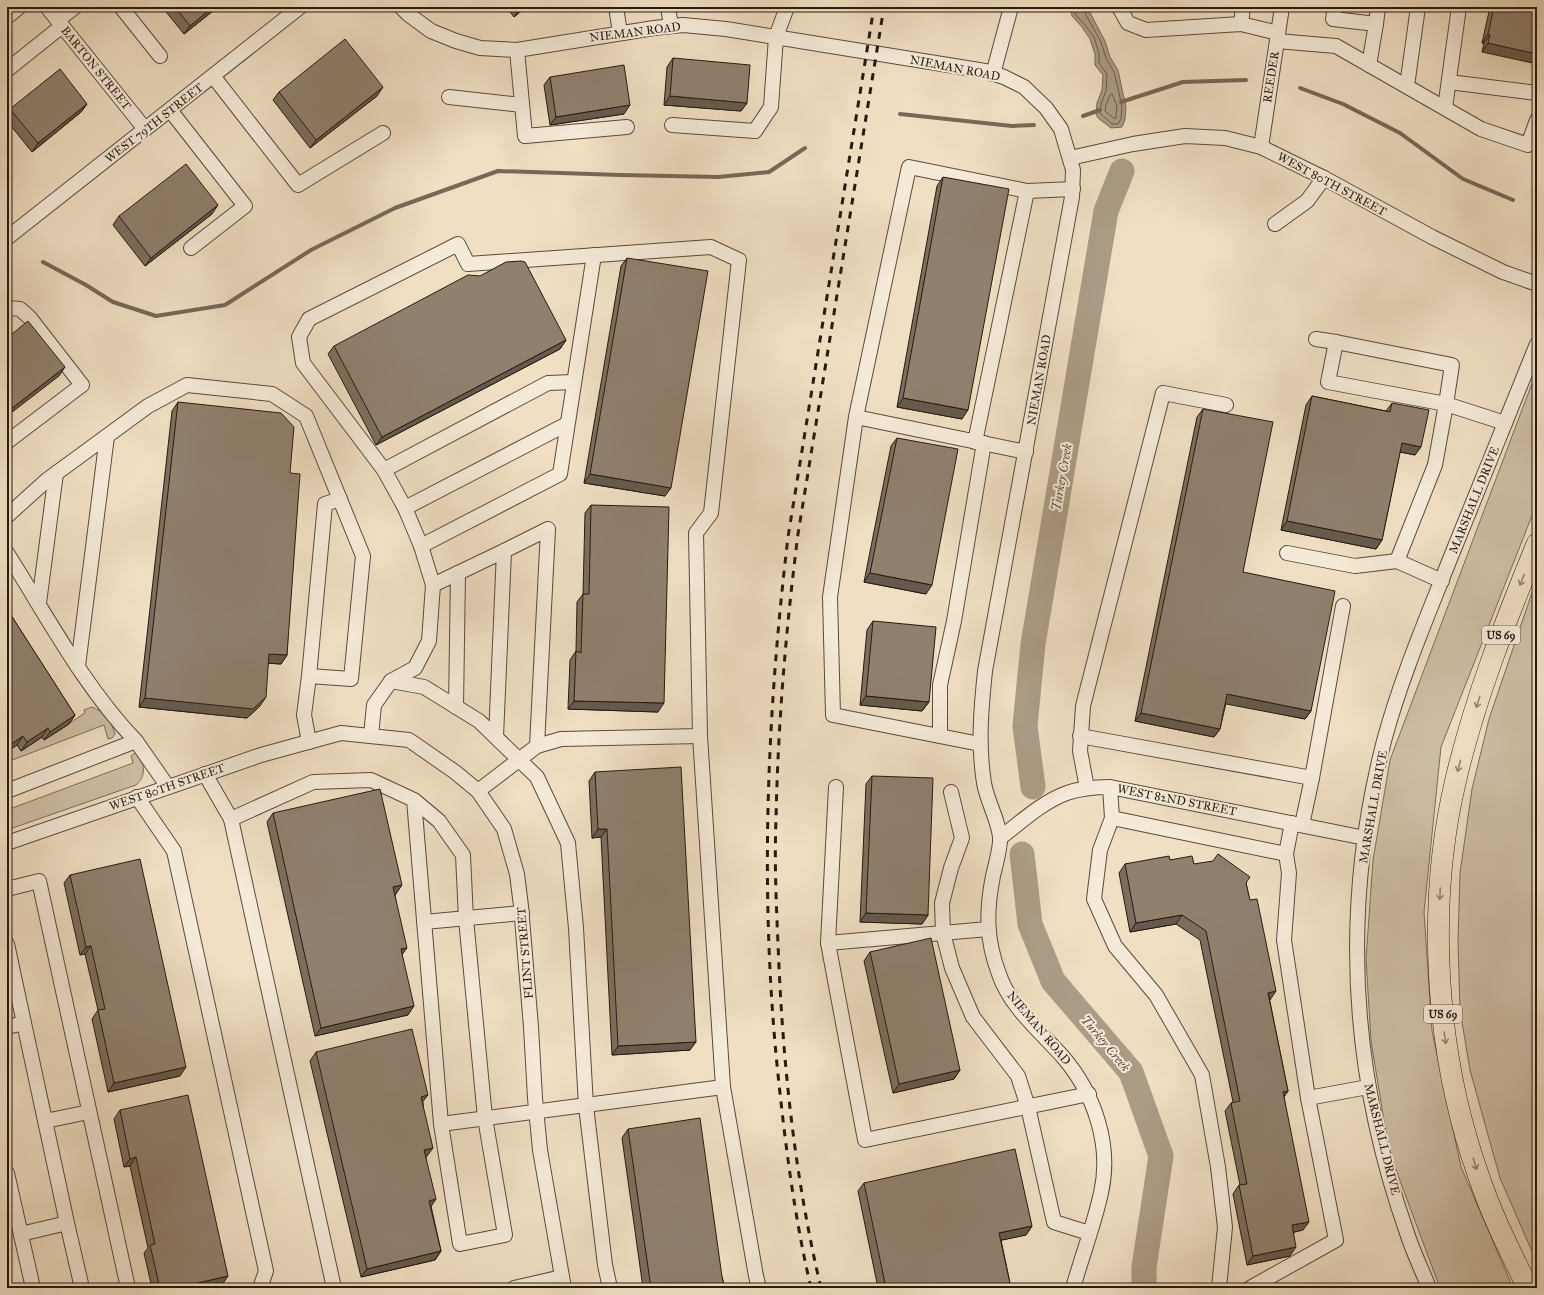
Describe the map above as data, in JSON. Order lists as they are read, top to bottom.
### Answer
{
  "streets": {
    "highway": ["US 69"],
    "street": [
      "NIEMAN ROAD",
      "BARTON STREET",
      "REEDER",
      "WEST 79TH STREET",
      "WEST 80TH STREET",
      "MARSHALL DRIVE",
      "WEST 82ND STREET",
      "FLINT STREET"
    ]
  },
  "crossings": [
    ["NIEMAN ROAD", "WEST 80TH STREET"],
    ["NIEMAN ROAD", "WEST 82ND STREET"],
    ["BARTON STREET", "WEST 79TH STREET"],
    ["REEDER", "WEST 80TH STREET"],
    ["WEST 80TH STREET", "FLINT STREET"],
    ["MARSHALL DRIVE", "WEST 82ND STREET"]
  ],
  "water": ["Turkey Creek"]
}
